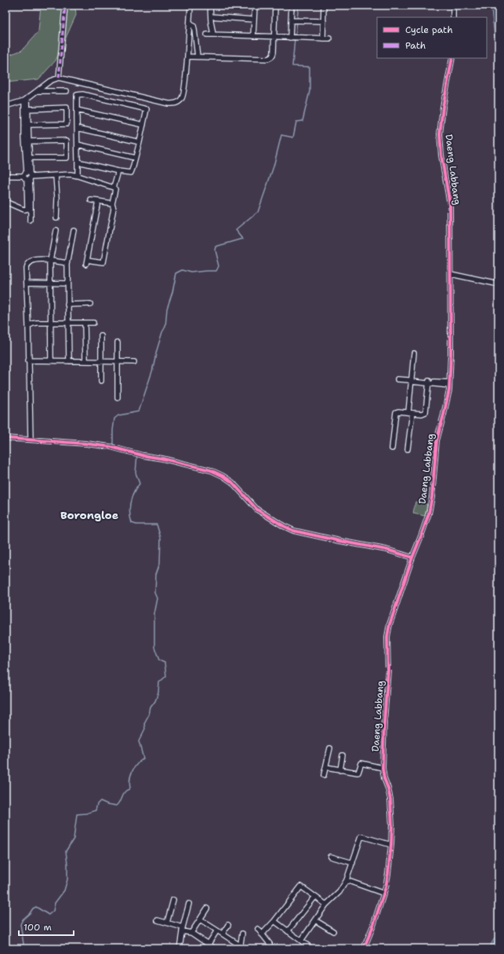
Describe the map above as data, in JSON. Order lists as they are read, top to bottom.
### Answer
{
  "streets": {
    "street": ["Daeng Labbang"]
  },
  "districts": ["Borongloe"],
  "legend": ["Cycle path", "Path"],
  "scale_bar": "100 m"
}
